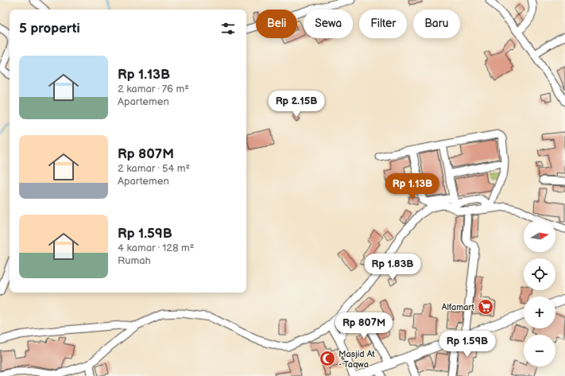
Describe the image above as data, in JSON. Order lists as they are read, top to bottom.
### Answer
{
  "places": {
    "supermarket": ["Alfamart"],
    "mosque": ["Masjid At - Taqwa"]
  },
  "north": "right",
  "page": {
    "chip": [
      "Beli",
      "Sewa",
      "Filter",
      "Baru"
    ],
    "heading": "5 properti",
    "list": [
      {
        "name": "Rp 1.13B",
        "note": "2 kamar · 76 m² · Apartemen"
      },
      {
        "name": "Rp 807M",
        "note": "2 kamar · 54 m² · Apartemen"
      },
      {
        "name": "Rp 1.59B",
        "note": "4 kamar · 128 m² · Rumah"
      }
    ],
    "price": [
      "Rp 2.15B",
      "Rp 1.13B",
      "Rp 1.83B",
      "Rp 807M",
      "Rp 1.59B"
    ],
    "map_buttons": ["+", "−"]
  }
}
